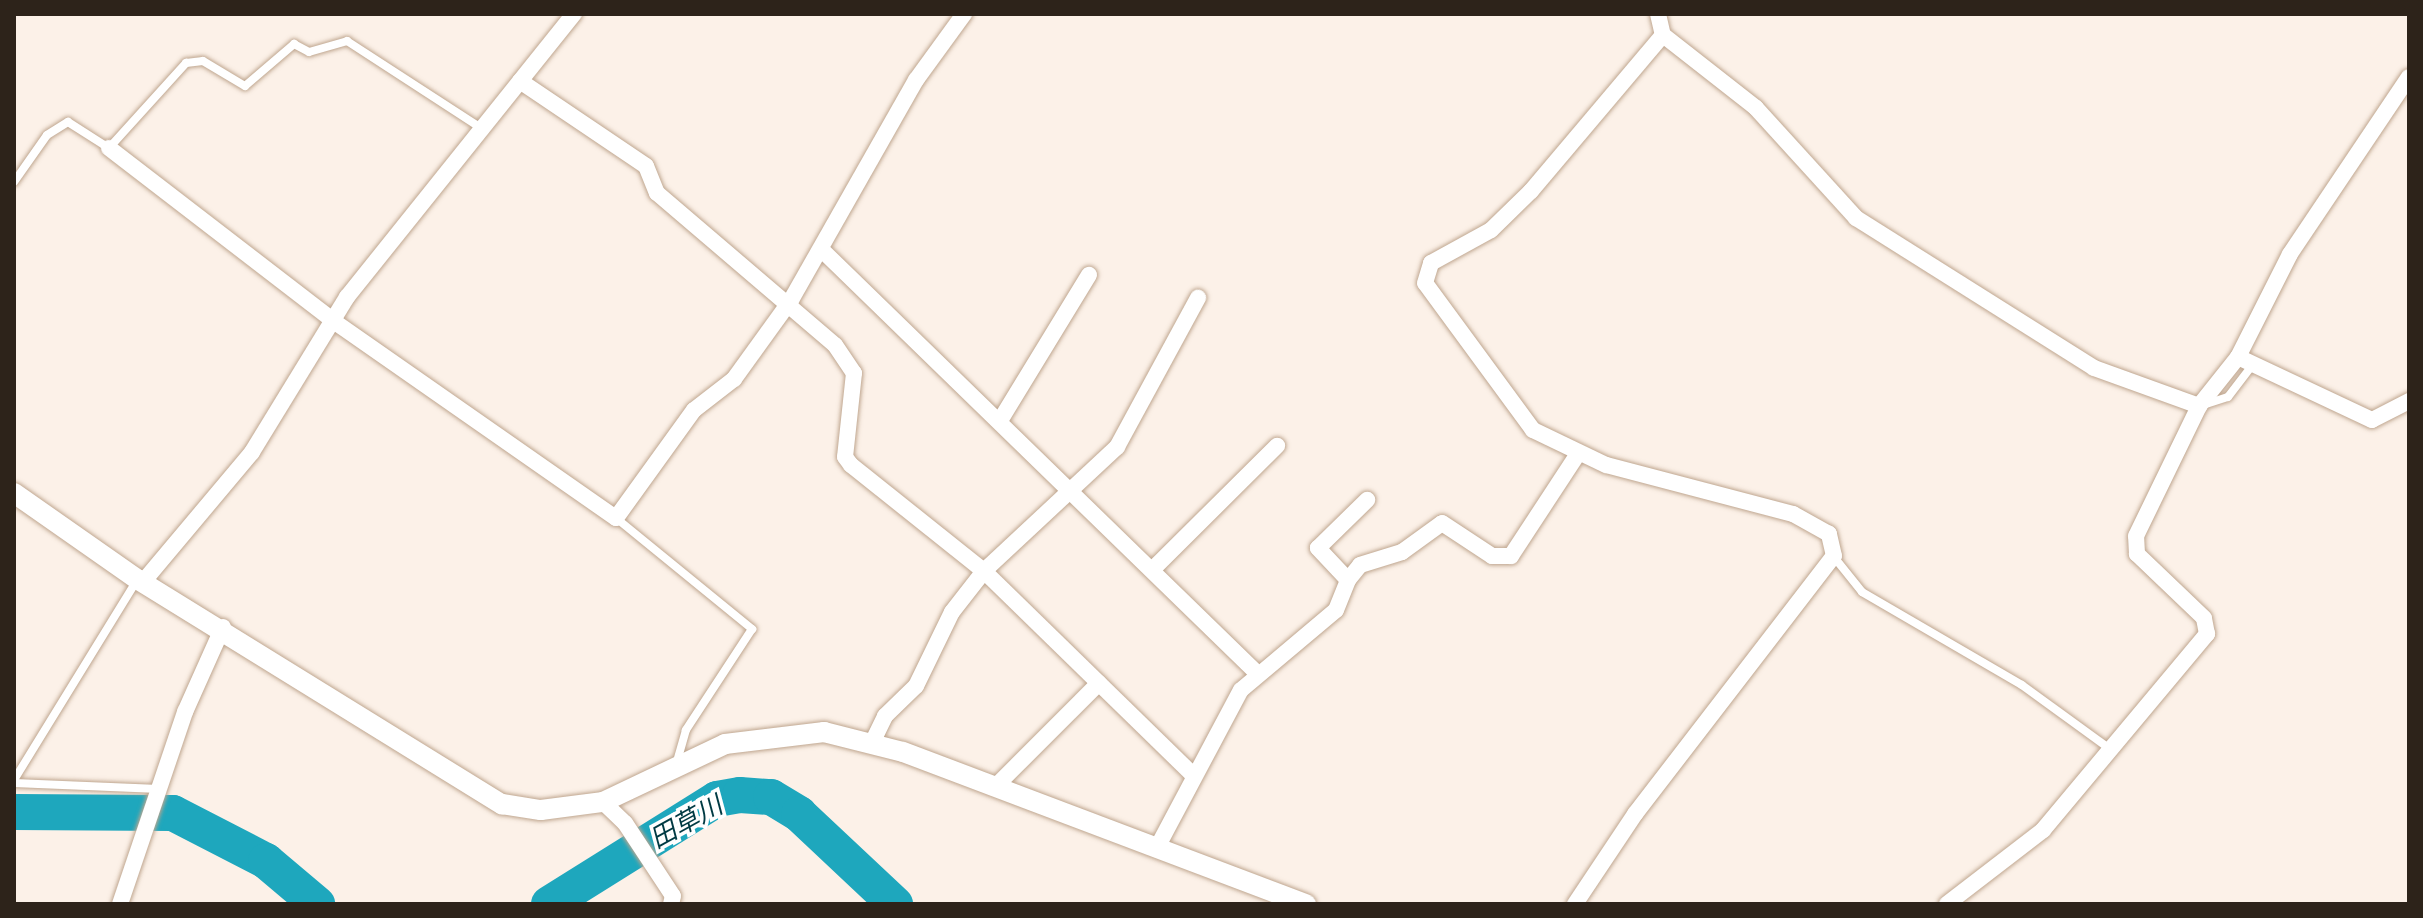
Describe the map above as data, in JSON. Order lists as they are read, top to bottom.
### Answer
{
  "water": ["田草川"]
}
